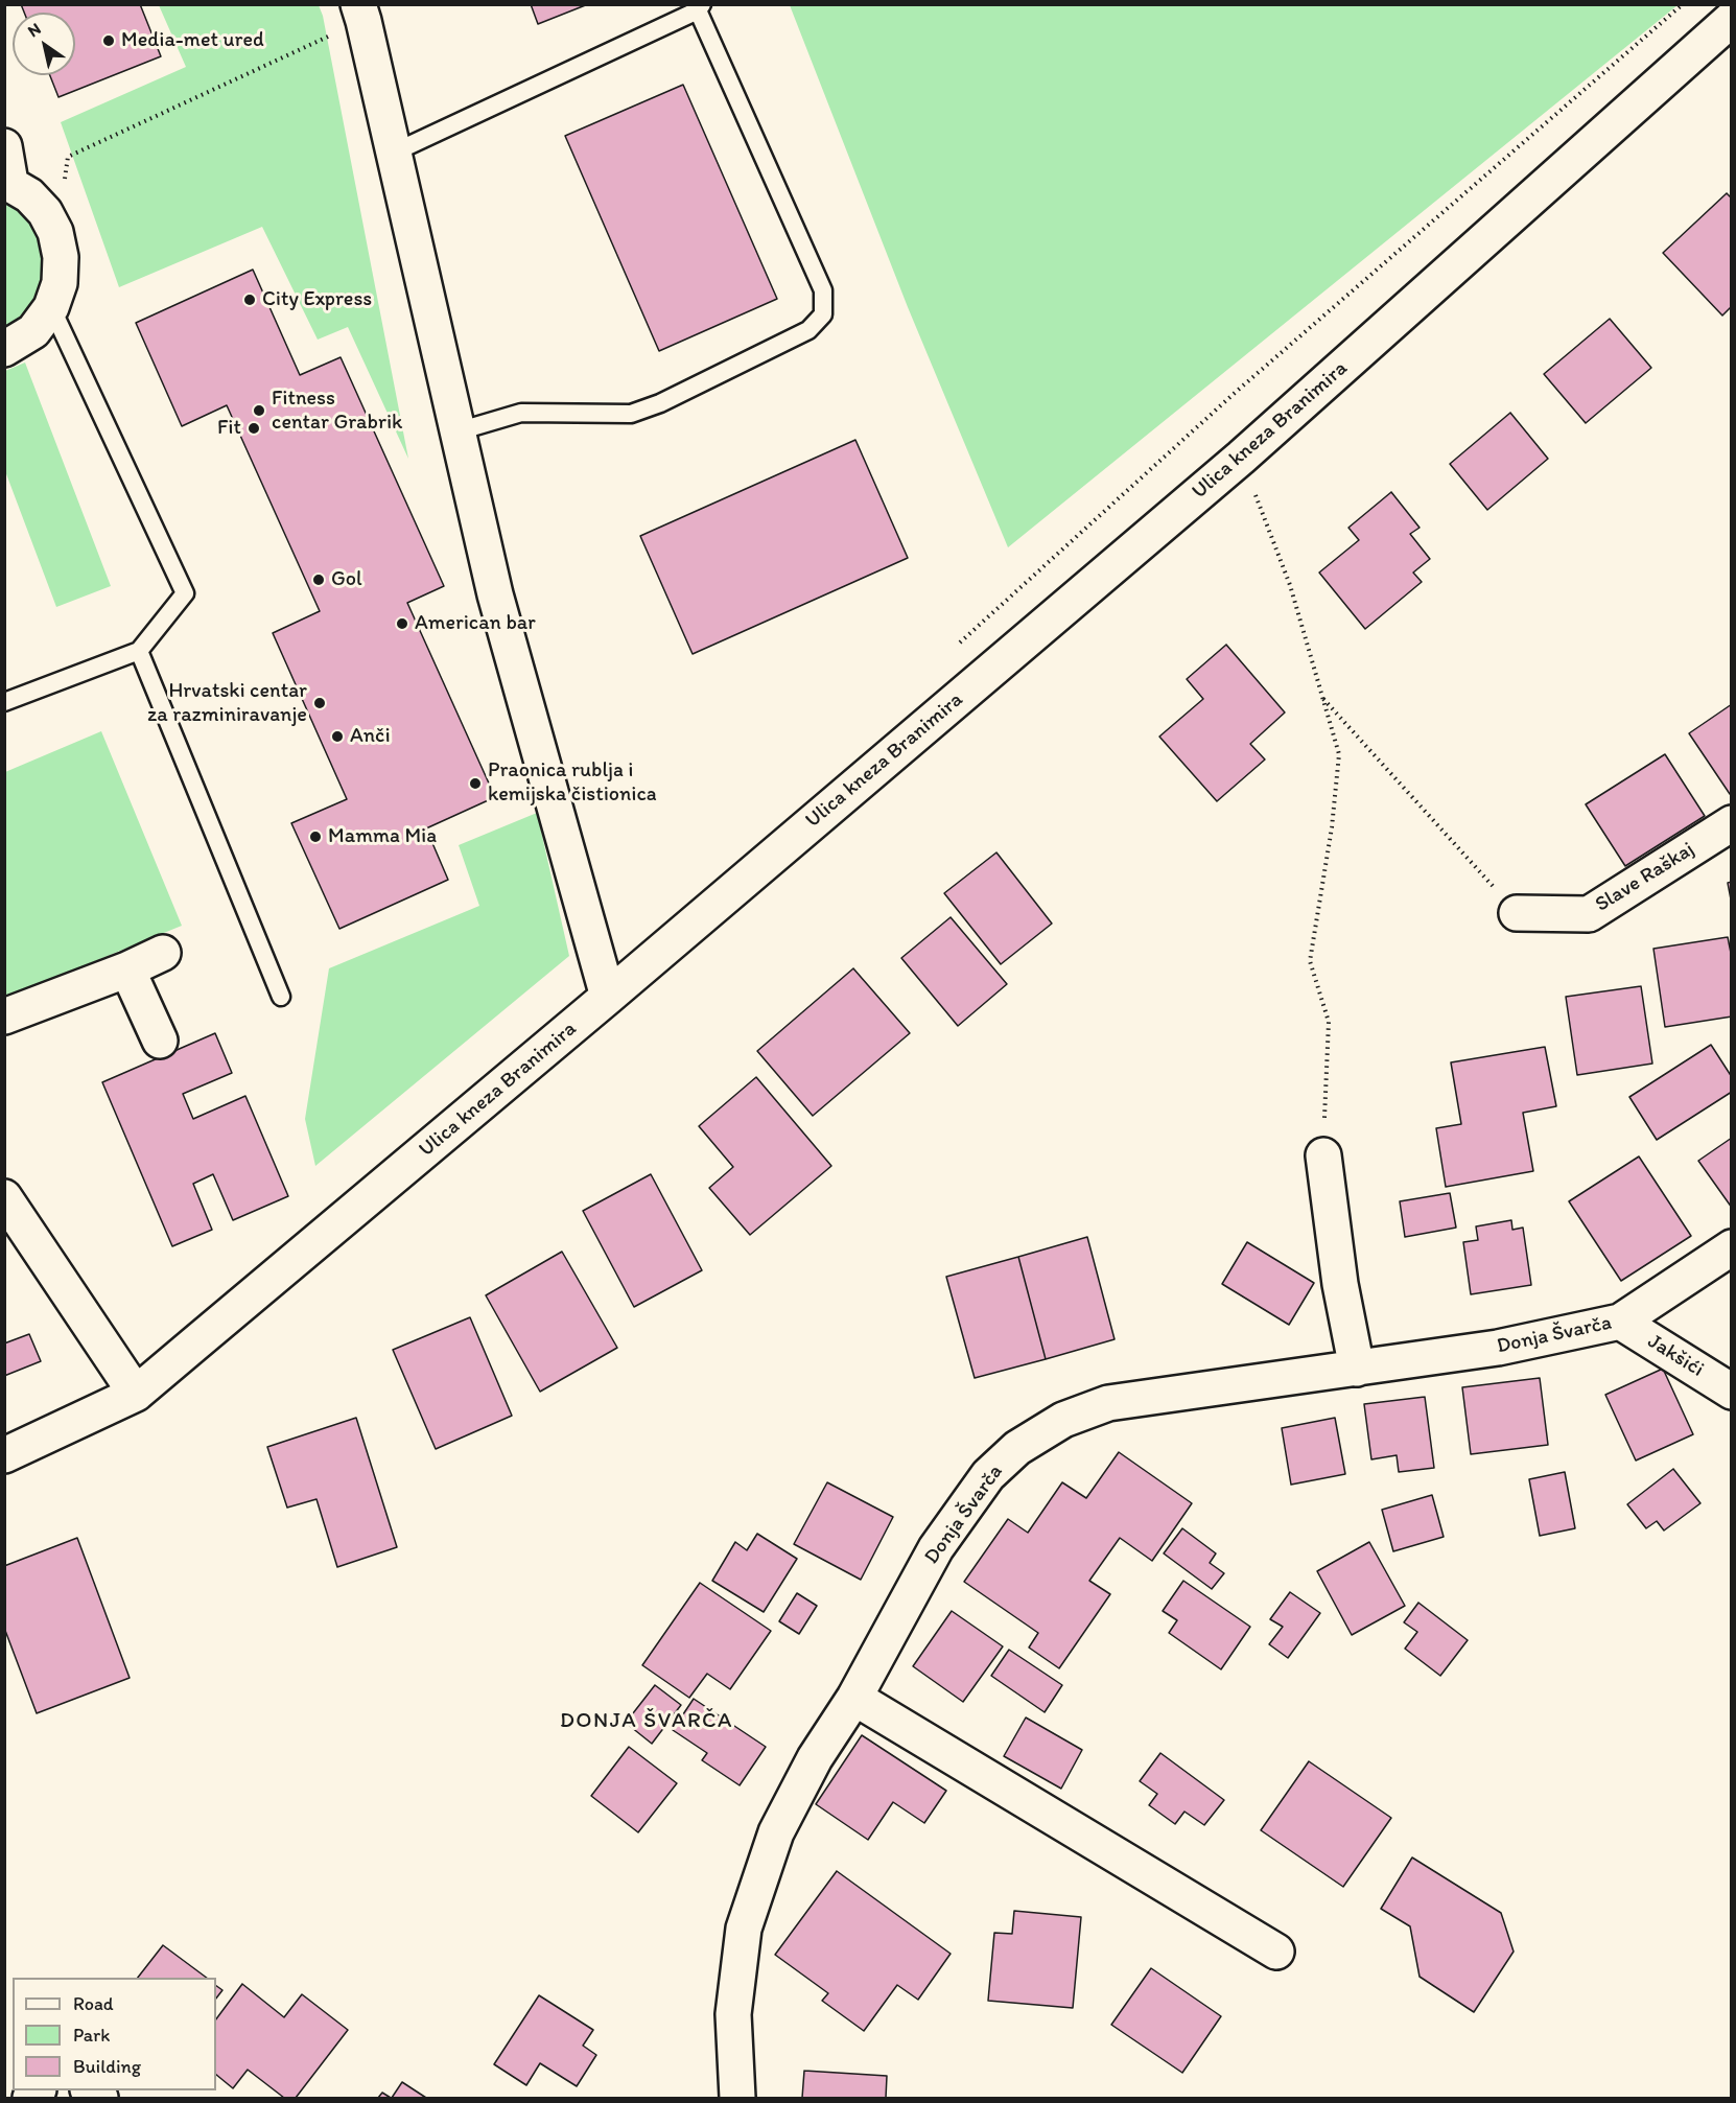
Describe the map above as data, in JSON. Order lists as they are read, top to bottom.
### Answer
{
  "streets": {
    "street": [
      "Ulica kneza Branimira",
      "Slave Raškaj",
      "Donja Švarča",
      "Jakšići"
    ]
  },
  "crossings": [
    ["Donja Švarča", "Jakšići"]
  ],
  "districts": ["DONJA ŠVARČA"],
  "places": [
    "Media-met ured",
    "City Express",
    "Fitness centar Grabrik",
    "Fit",
    "Gol",
    "American bar",
    "Hrvatski centar za razminiravanje",
    "Anči",
    "Praonica rublja i kemijska čistionica",
    "Mamma Mia"
  ],
  "legend": ["Road", "Park", "Building"],
  "north": "top left"
}
